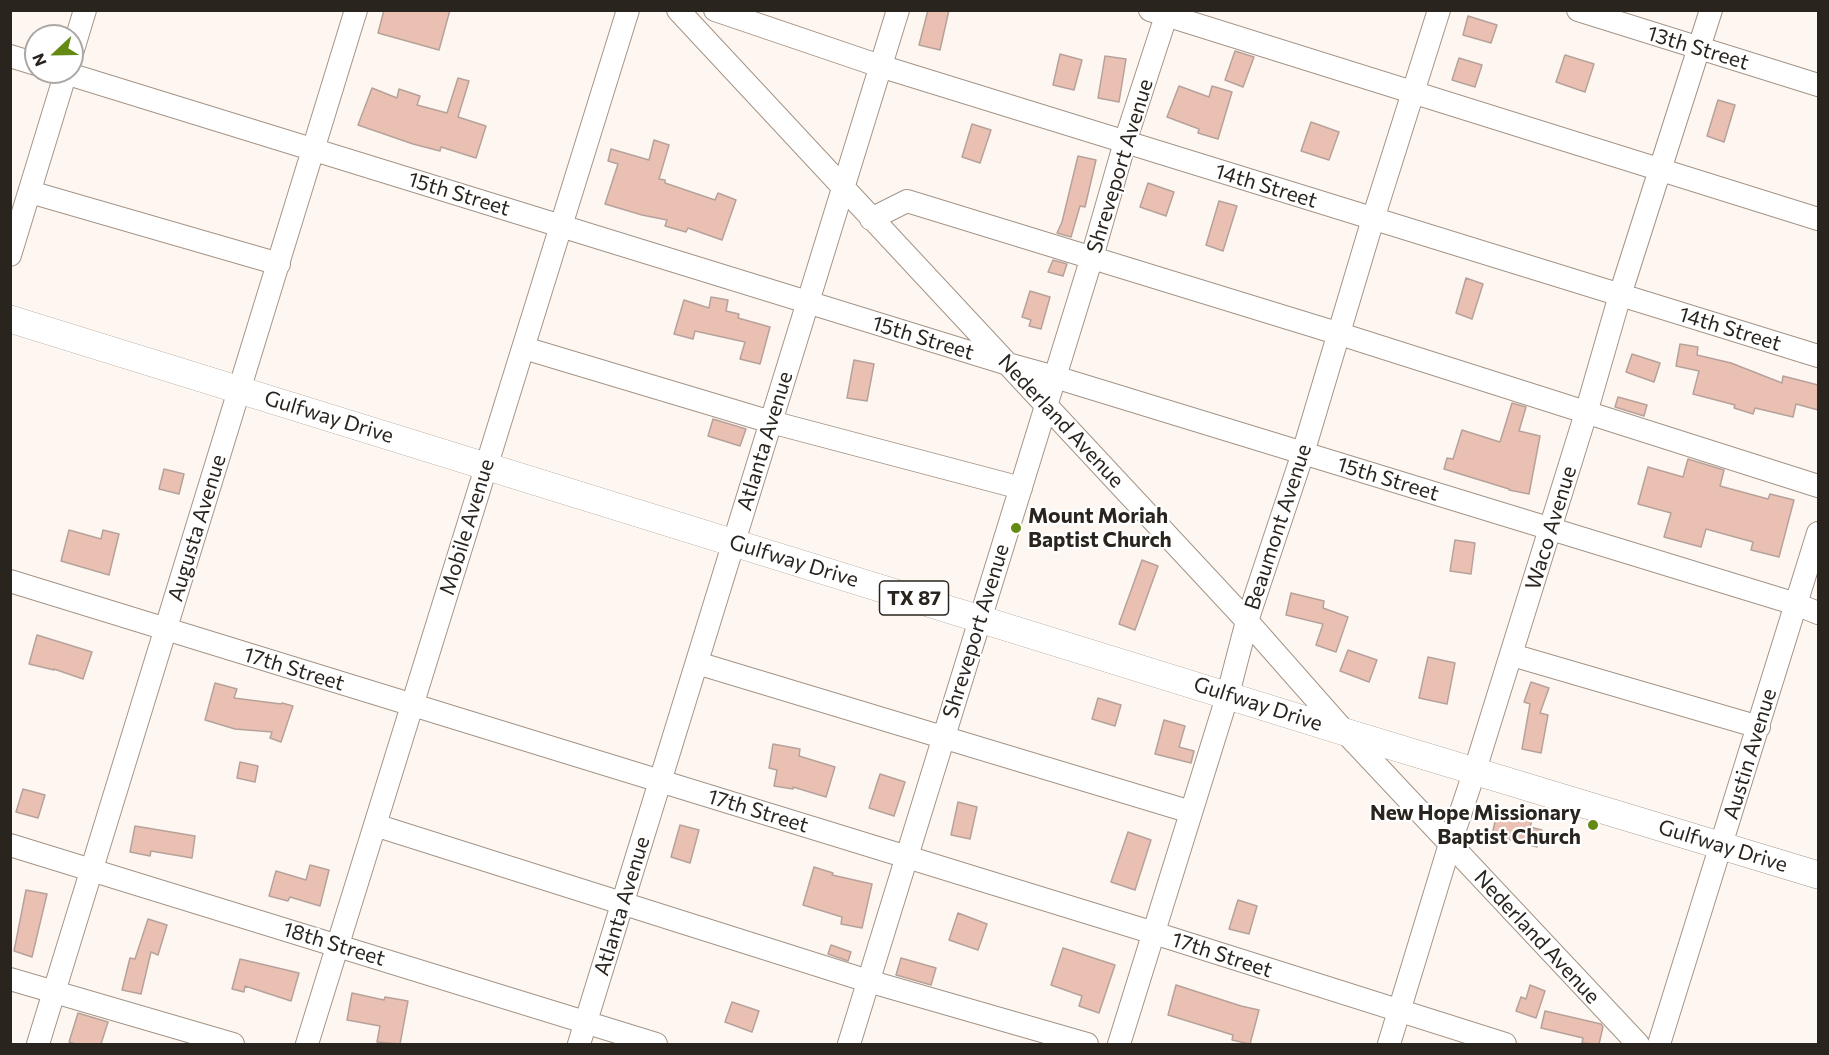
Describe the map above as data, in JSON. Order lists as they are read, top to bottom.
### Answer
{
  "streets": {
    "main road": ["Gulfway Drive", "TX 87"],
    "street": [
      "13th Street",
      "Shreveport Avenue",
      "14th Street",
      "15th Street",
      "Nederland Avenue",
      "Atlanta Avenue",
      "Mobile Avenue",
      "Beaumont Avenue",
      "Augusta Avenue",
      "Waco Avenue",
      "17th Street",
      "Austin Avenue",
      "18th Street"
    ]
  },
  "crossings": [
    ["13th Street", "Waco Avenue"],
    ["Shreveport Avenue", "14th Street"],
    ["Shreveport Avenue", "15th Street"],
    ["Shreveport Avenue", "Gulfway Drive"],
    ["Shreveport Avenue", "Nederland Avenue"],
    ["Shreveport Avenue", "17th Street"],
    ["14th Street", "Atlanta Avenue"],
    ["14th Street", "Beaumont Avenue"],
    ["14th Street", "Waco Avenue"],
    ["15th Street", "Nederland Avenue"],
    ["15th Street", "Atlanta Avenue"],
    ["15th Street", "Mobile Avenue"],
    ["15th Street", "Beaumont Avenue"],
    ["15th Street", "Augusta Avenue"],
    ["15th Street", "Waco Avenue"],
    ["15th Street", "Austin Avenue"],
    ["Gulfway Drive", "Nederland Avenue"],
    ["Gulfway Drive", "Atlanta Avenue"],
    ["Gulfway Drive", "Mobile Avenue"],
    ["Gulfway Drive", "Beaumont Avenue"],
    ["Gulfway Drive", "Augusta Avenue"],
    ["Gulfway Drive", "Waco Avenue"],
    ["Gulfway Drive", "Austin Avenue"],
    ["Nederland Avenue", "Atlanta Avenue"],
    ["Nederland Avenue", "Beaumont Avenue"],
    ["Nederland Avenue", "Waco Avenue"],
    ["Atlanta Avenue", "17th Street"],
    ["Atlanta Avenue", "18th Street"],
    ["Mobile Avenue", "17th Street"],
    ["Mobile Avenue", "18th Street"],
    ["Beaumont Avenue", "17th Street"],
    ["Augusta Avenue", "17th Street"],
    ["Augusta Avenue", "18th Street"],
    ["Waco Avenue", "17th Street"]
  ],
  "places": ["Mount Moriah Baptist Church", "New Hope Missionary Baptist Church"],
  "north": "left"
}
